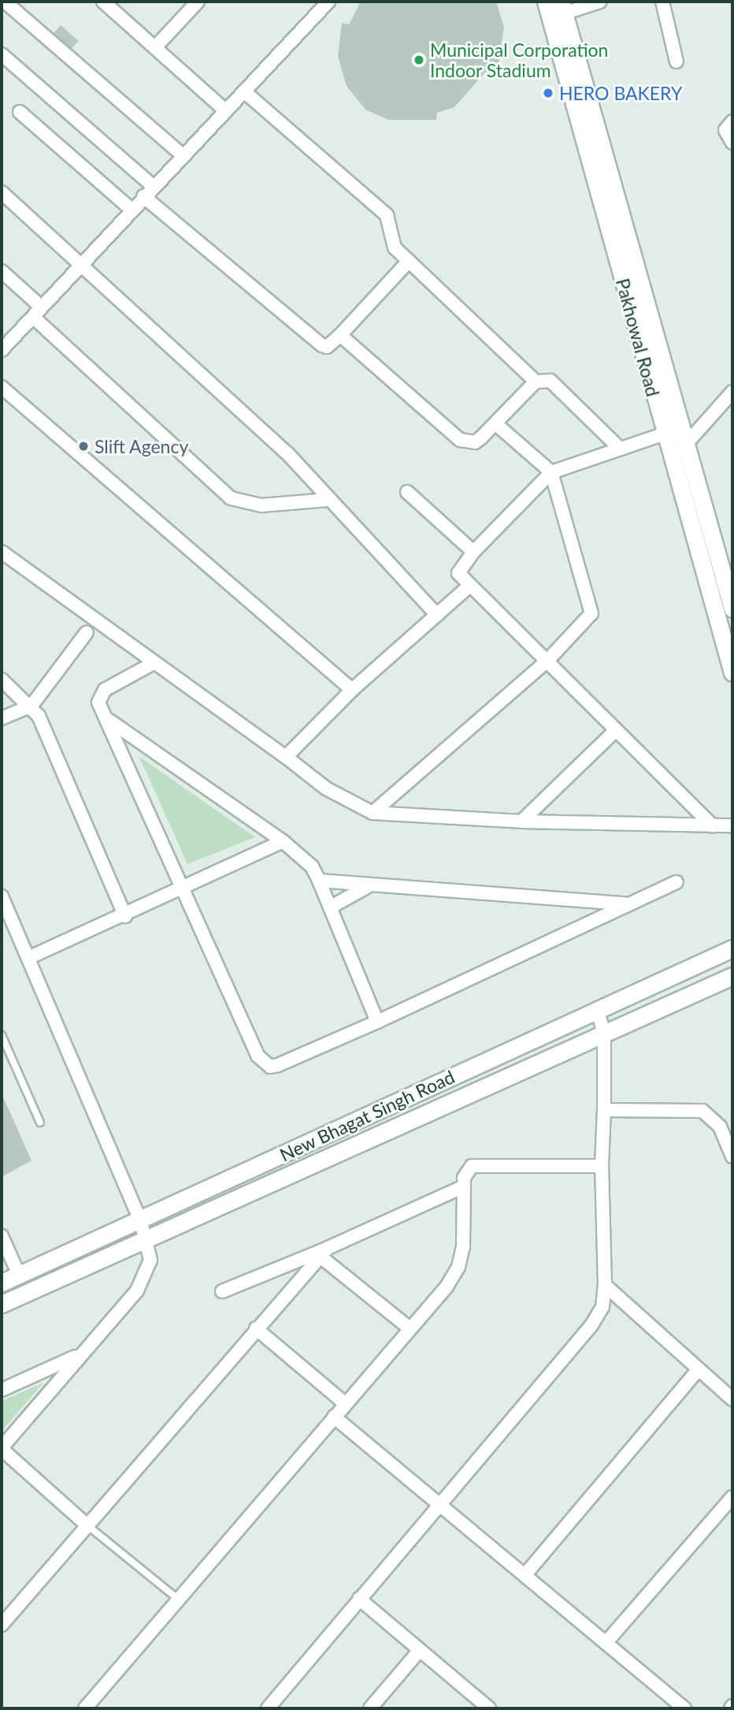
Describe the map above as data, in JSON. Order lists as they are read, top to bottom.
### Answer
{
  "streets": {
    "street": ["Pakhowal Road", "New Bhagat Singh Road"]
  },
  "places": ["Municipal Corporation Indoor Stadium", "HERO BAKERY", "Slift Agency"]
}
